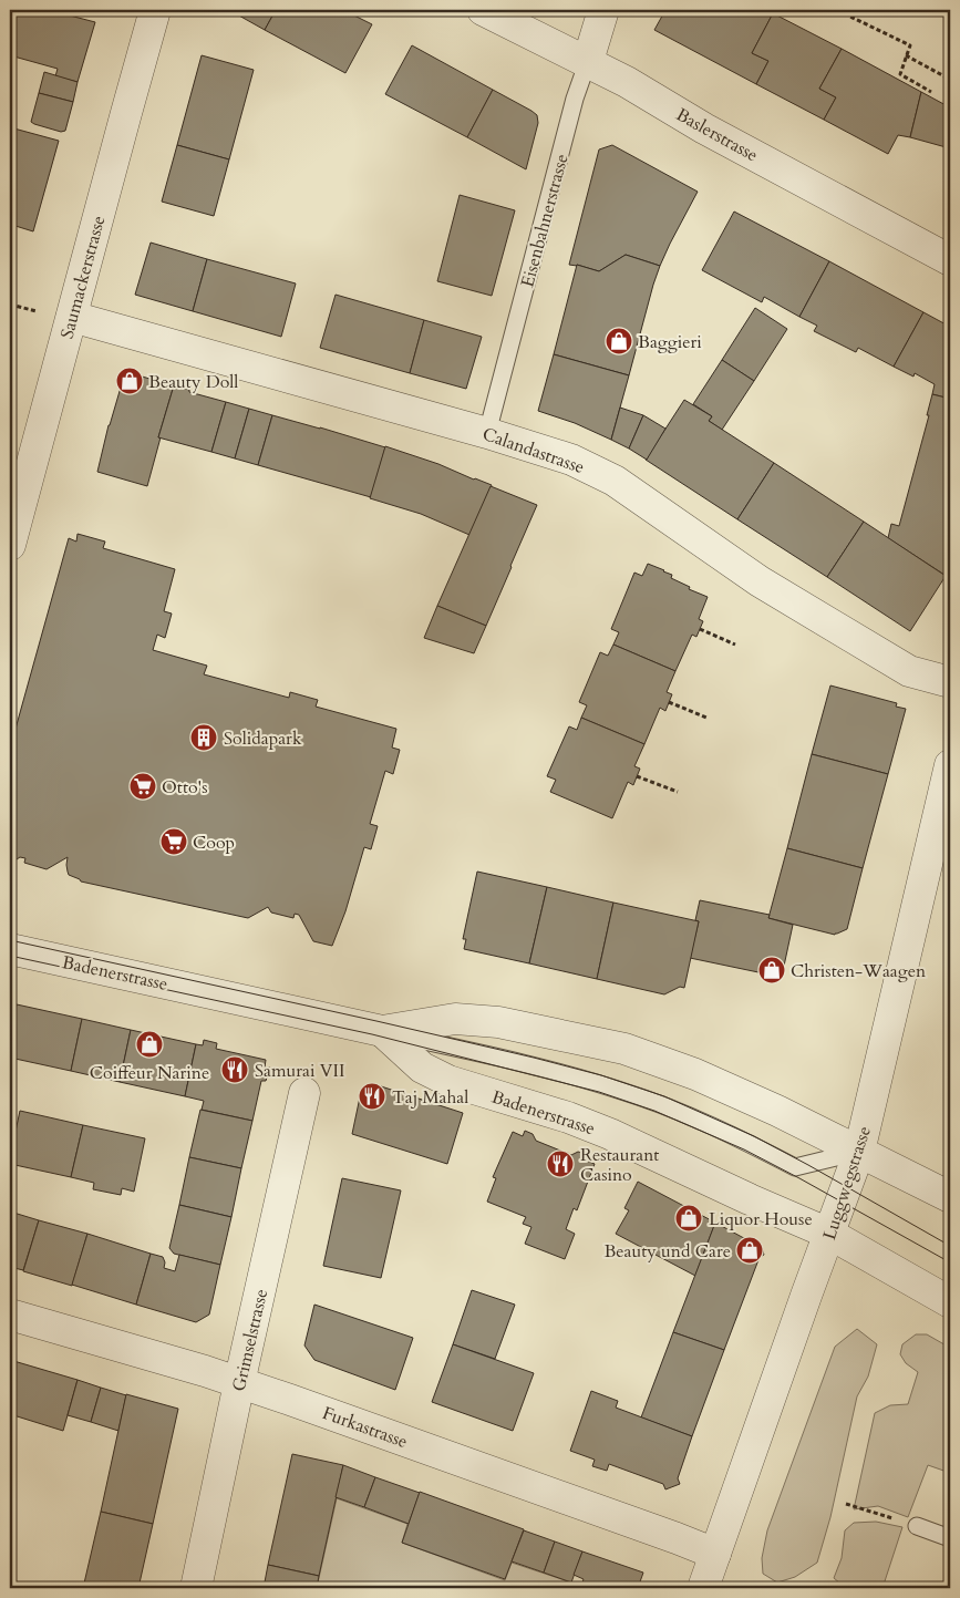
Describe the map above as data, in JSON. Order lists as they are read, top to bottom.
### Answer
{
  "streets": {
    "street": [
      "Baslerstrasse",
      "Eisenbahnerstrasse",
      "Saumackerstrasse",
      "Calandastrasse",
      "Badenerstrasse",
      "Luggwegstrasse",
      "Grimselstrasse",
      "Furkastrasse"
    ]
  },
  "crossings": [
    ["Baslerstrasse", "Eisenbahnerstrasse"],
    ["Eisenbahnerstrasse", "Calandastrasse"],
    ["Saumackerstrasse", "Calandastrasse"],
    ["Badenerstrasse", "Luggwegstrasse"],
    ["Luggwegstrasse", "Furkastrasse"],
    ["Grimselstrasse", "Furkastrasse"]
  ],
  "places": {
    "shop": [
      "Baggieri",
      "Beauty Doll",
      "Christen-Waagen",
      "Coiffeur Narine",
      "Liquor House",
      "Beauty und Care"
    ],
    "building": ["Solidapark"],
    "supermarket": ["Otto's", "Coop"],
    "restaurant": ["Samurai VII", "Taj Mahal", "Restaurant Casino"]
  }
}
